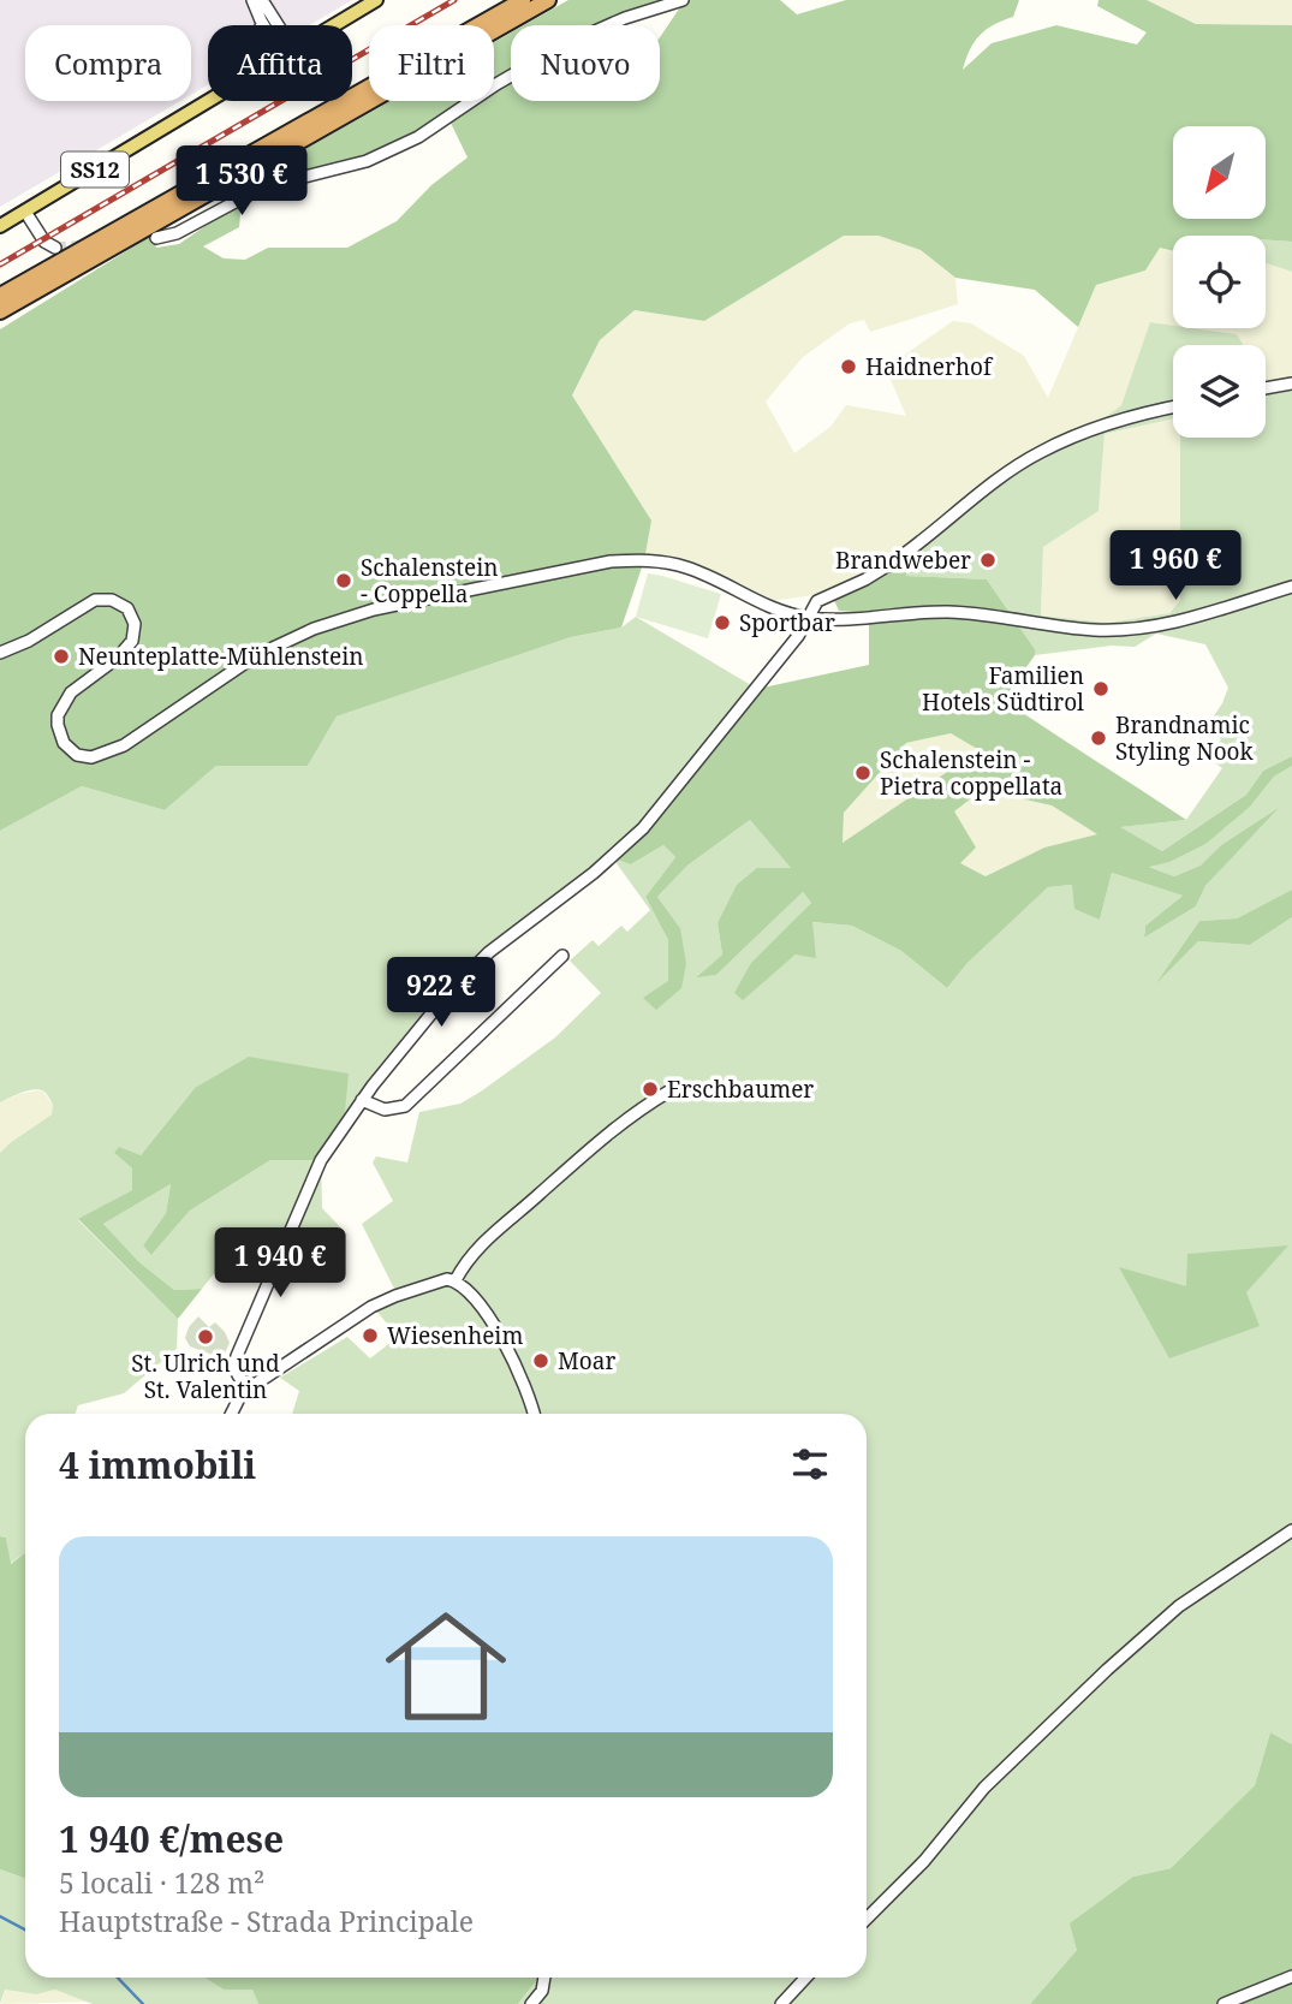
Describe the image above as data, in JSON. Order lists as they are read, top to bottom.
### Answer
{
  "streets": {
    "main road": ["SS12"]
  },
  "places": [
    "Haidnerhof",
    "Brandweber",
    "Schalenstein - Coppella",
    "Sportbar",
    "Neunteplatte-Mühlenstein",
    "Familien Hotels Südtirol",
    "Brandnamic Styling Nook",
    "Schalenstein - Pietra coppellata",
    "Erschbaumer",
    "Wiesenheim",
    "St. Ulrich und St. Valentin",
    "Moar"
  ],
  "north": "bottom left",
  "page": {
    "chip": [
      "Compra",
      "Affitta",
      "Filtri",
      "Nuovo"
    ],
    "price": [
      "1 530 €",
      "1 960 €",
      "922 €",
      "1 940 €"
    ],
    "heading": "4 immobili",
    "list": [
      {
        "name": "1 940 €/mese",
        "note": "5 locali · 128 m² · Hauptstraße - Strada Principale"
      }
    ]
  }
}
